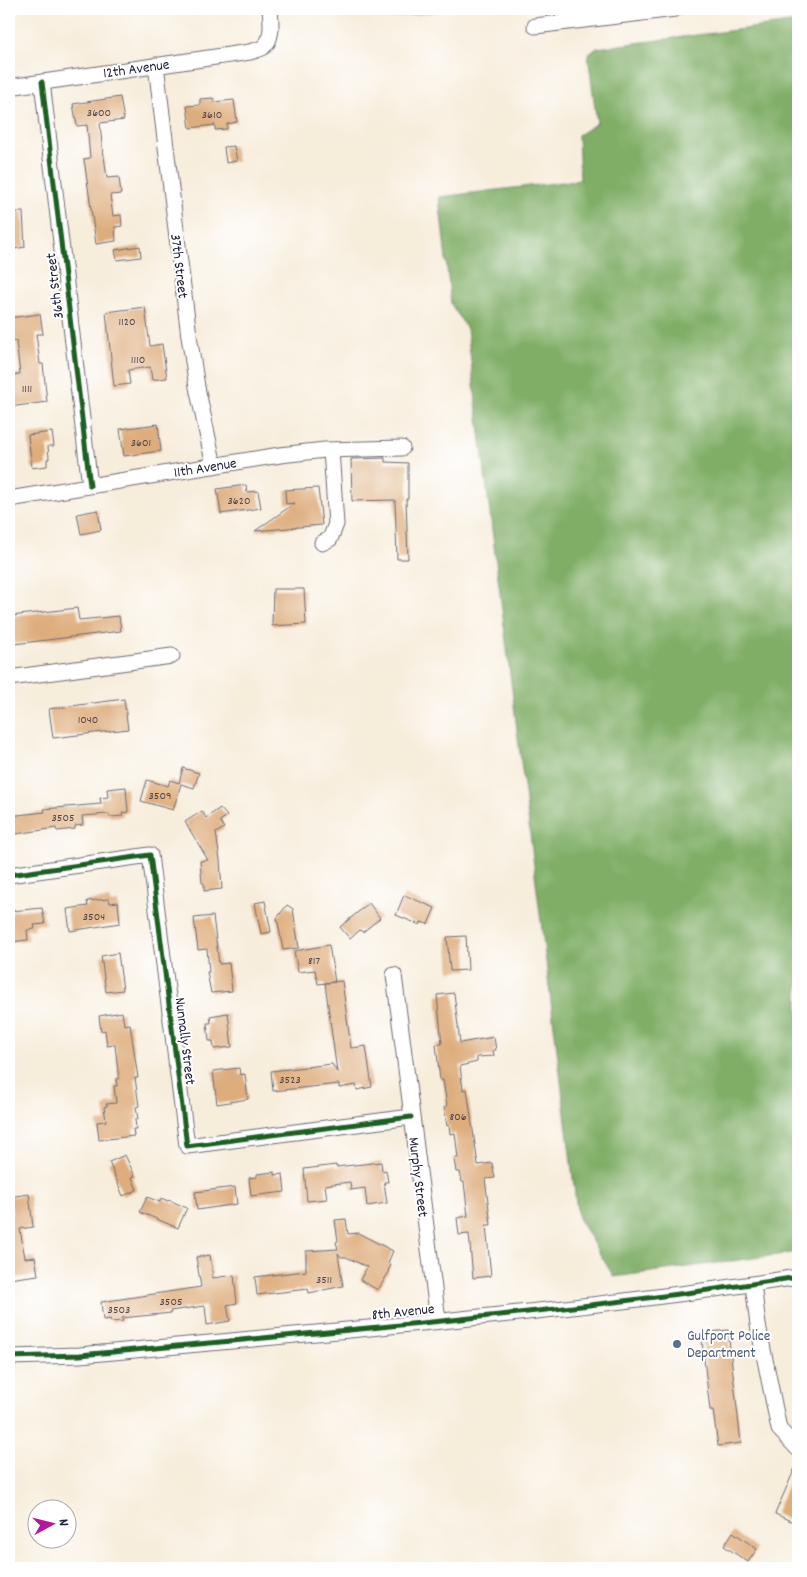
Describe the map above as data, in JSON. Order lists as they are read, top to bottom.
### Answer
{
  "streets": {
    "street": [
      "12th Avenue",
      "37th Street",
      "36th Street",
      "11th Avenue",
      "Nunnally Street",
      "Murphy Street",
      "8th Avenue"
    ]
  },
  "crossings": [
    ["12th Avenue", "37th Street"],
    ["12th Avenue", "36th Street"],
    ["37th Street", "11th Avenue"],
    ["36th Street", "11th Avenue"],
    ["Nunnally Street", "Murphy Street"],
    ["Murphy Street", "8th Avenue"]
  ],
  "places": ["Gulfport Police Department"],
  "house_numbers": [
    "3600",
    "3610",
    "1120",
    "1110",
    "1111",
    "3601",
    "3620",
    "1040",
    "3509",
    "3505",
    "3504",
    "817",
    "3523",
    "806",
    "3511",
    "3505",
    "3503"
  ],
  "north": "right"
}
